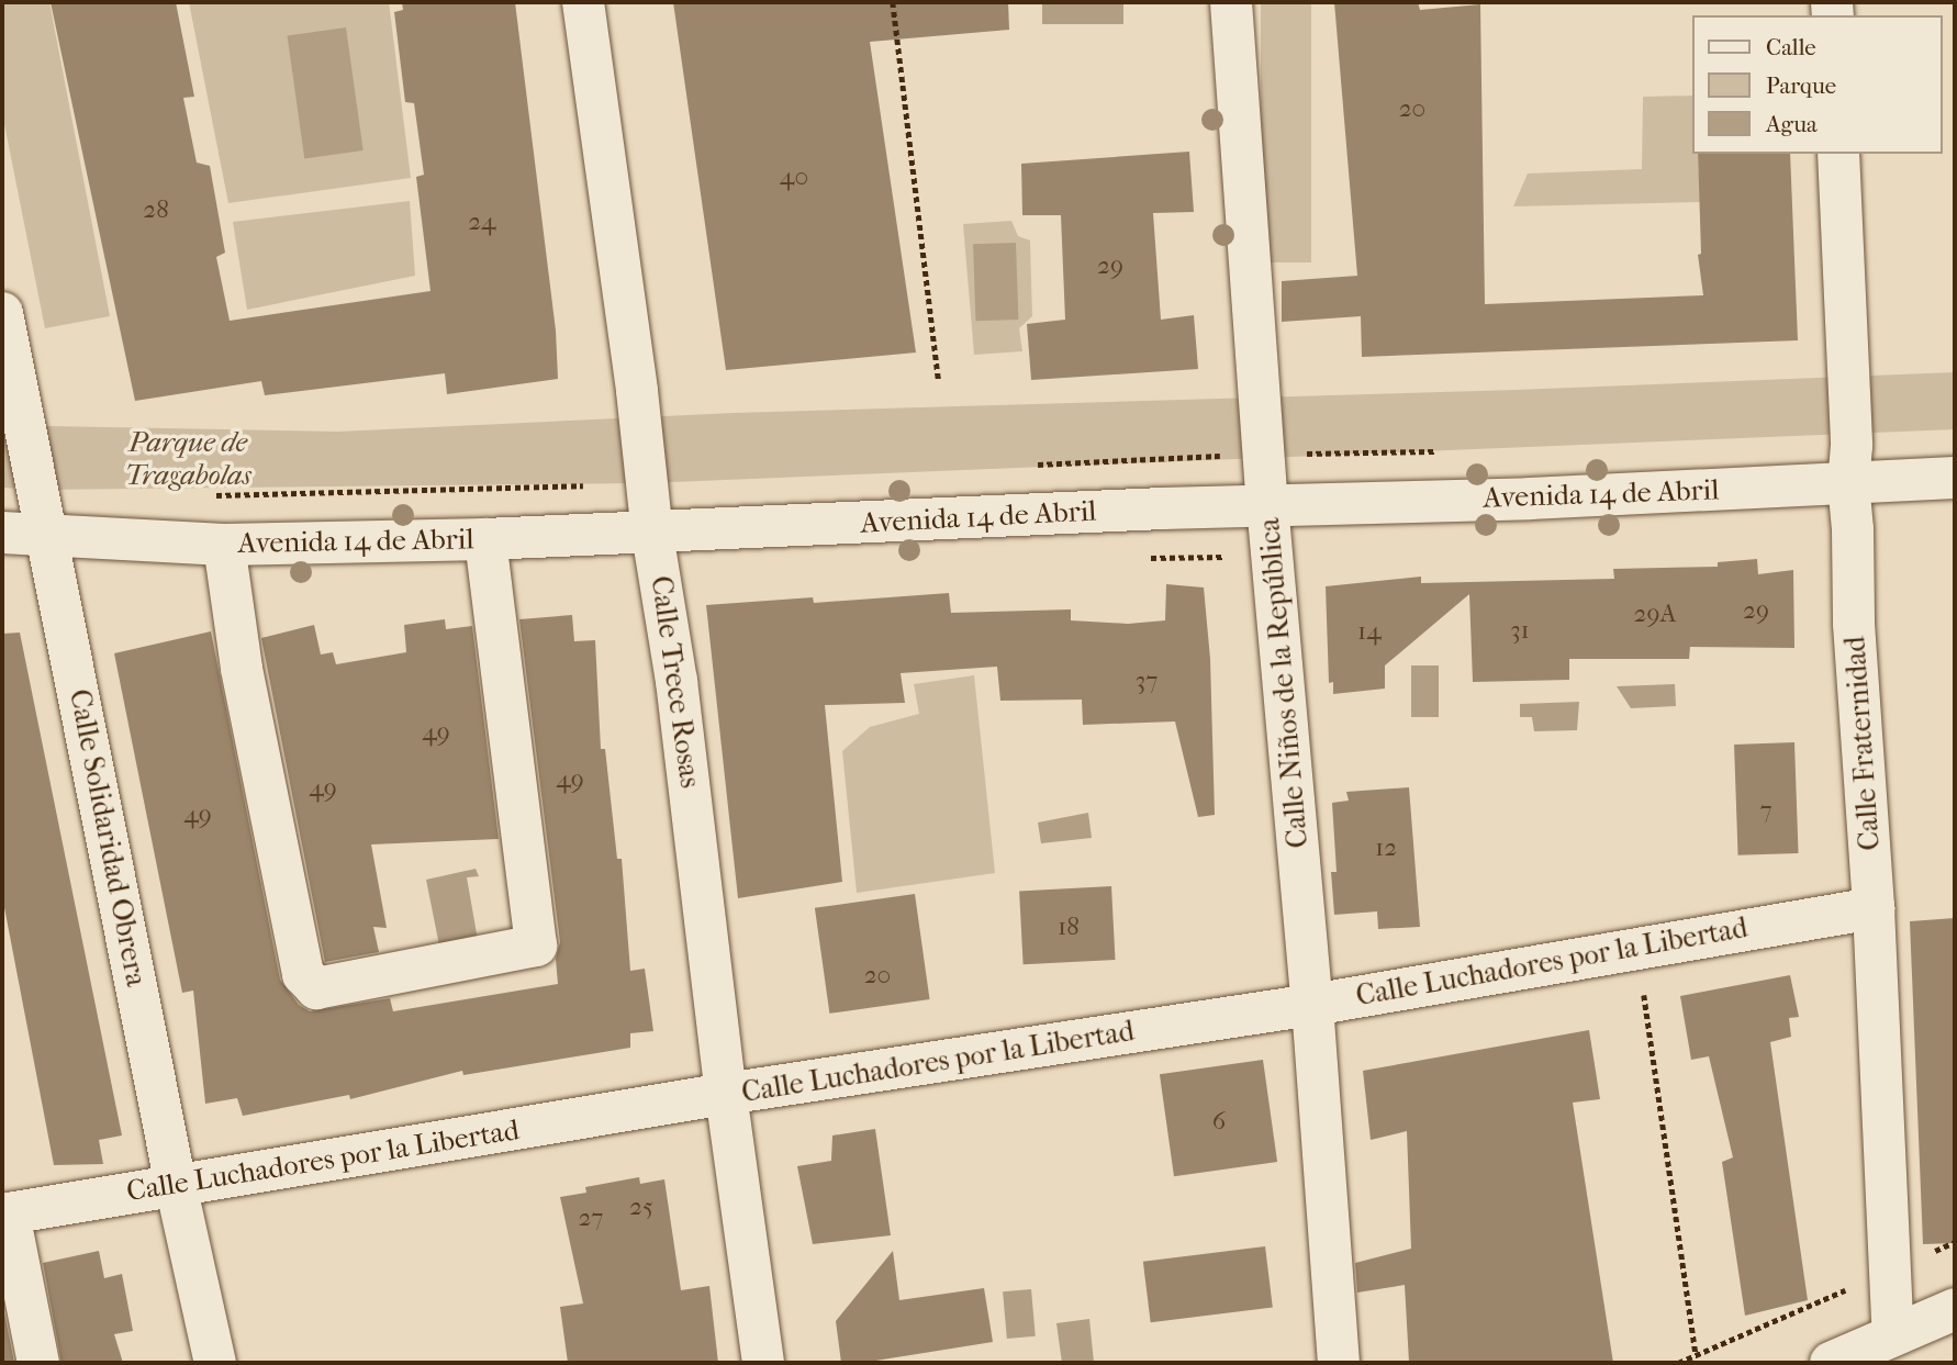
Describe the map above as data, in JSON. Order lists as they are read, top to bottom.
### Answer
{
  "streets": {
    "street": [
      "Avenida 14 de Abril",
      "Calle Trece Rosas",
      "Calle Niños de la República",
      "Calle Fraternidad",
      "Calle Solidaridad Obrera",
      "Calle Luchadores por la Libertad"
    ]
  },
  "crossings": [
    ["Avenida 14 de Abril", "Calle Trece Rosas"],
    ["Avenida 14 de Abril", "Calle Niños de la República"],
    ["Avenida 14 de Abril", "Calle Fraternidad"],
    ["Avenida 14 de Abril", "Calle Solidaridad Obrera"],
    ["Calle Trece Rosas", "Calle Luchadores por la Libertad"],
    ["Calle Niños de la República", "Calle Luchadores por la Libertad"],
    ["Calle Fraternidad", "Calle Luchadores por la Libertad"],
    ["Calle Solidaridad Obrera", "Calle Luchadores por la Libertad"]
  ],
  "parks": ["Parque de Tragabolas"],
  "house_numbers": [
    "20",
    "40",
    "28",
    "24",
    "29",
    "29",
    "29A",
    "31",
    "14",
    "37",
    "49",
    "49",
    "49",
    "7",
    "49",
    "12",
    "18",
    "20",
    "6",
    "25",
    "27"
  ],
  "legend": ["Calle", "Parque", "Agua"]
}
